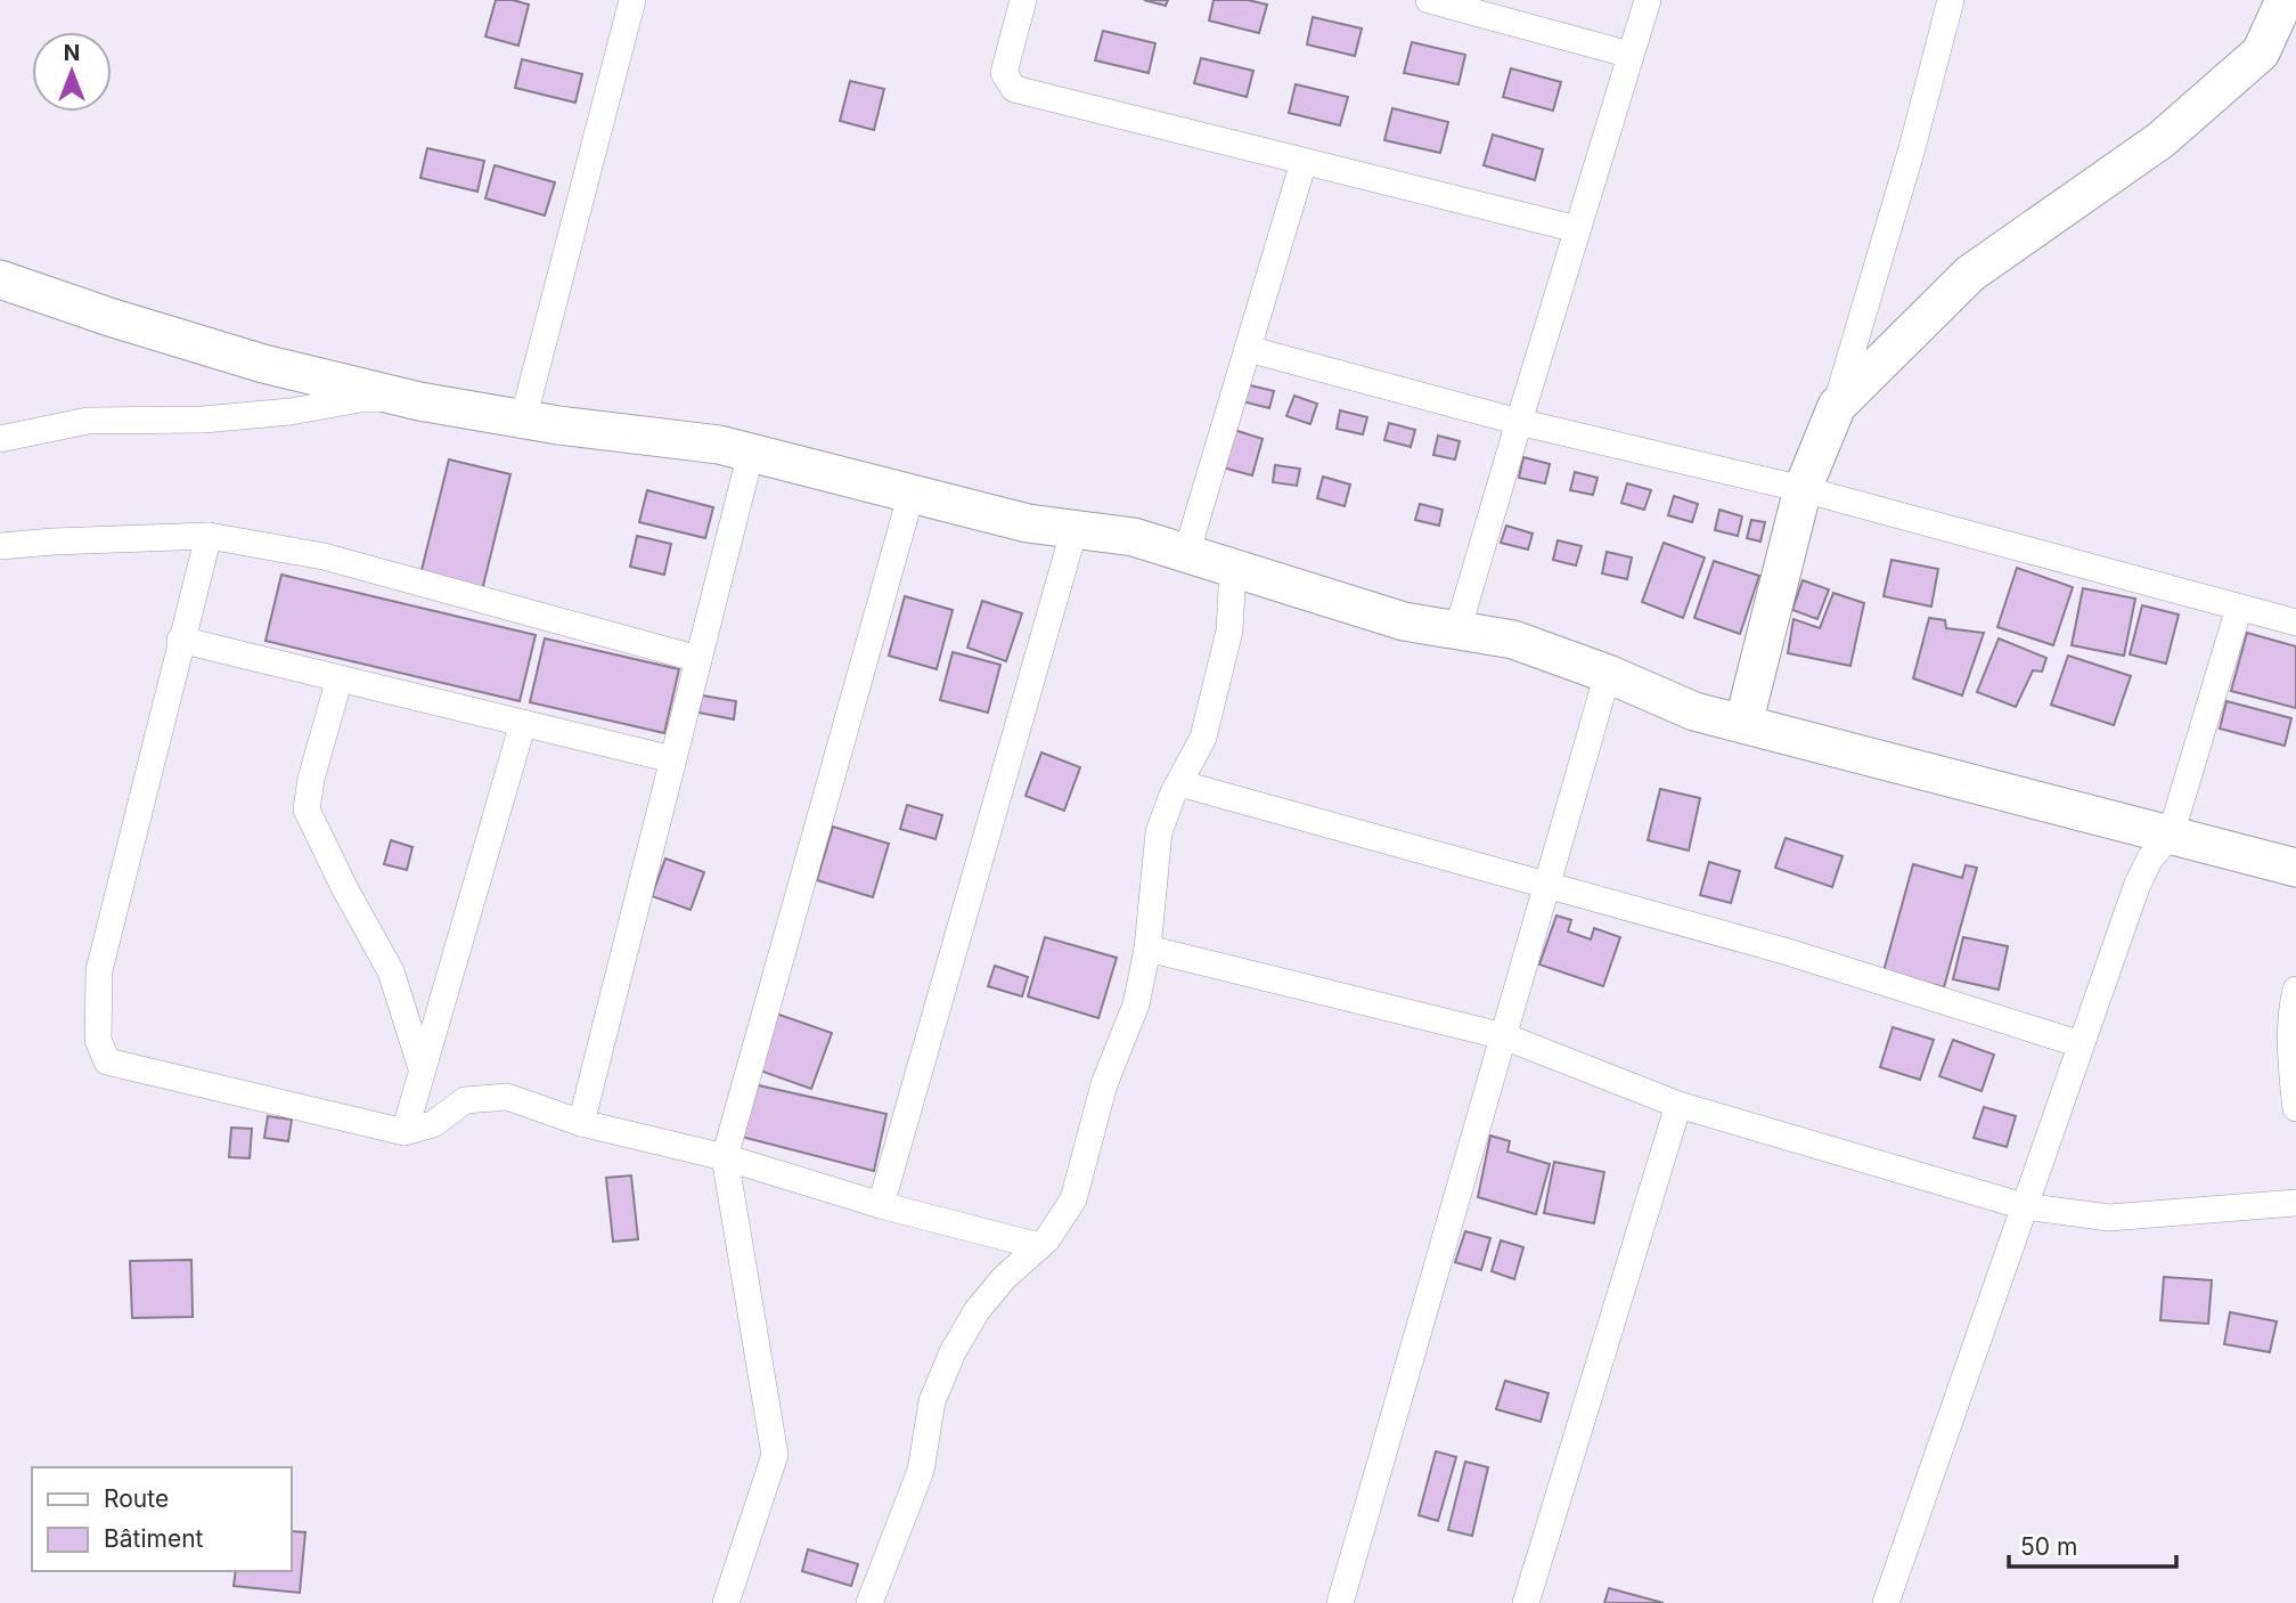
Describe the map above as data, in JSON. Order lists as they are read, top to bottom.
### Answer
{
  "legend": ["Route", "Bâtiment"],
  "scale_bar": "50 m",
  "north": "top"
}
